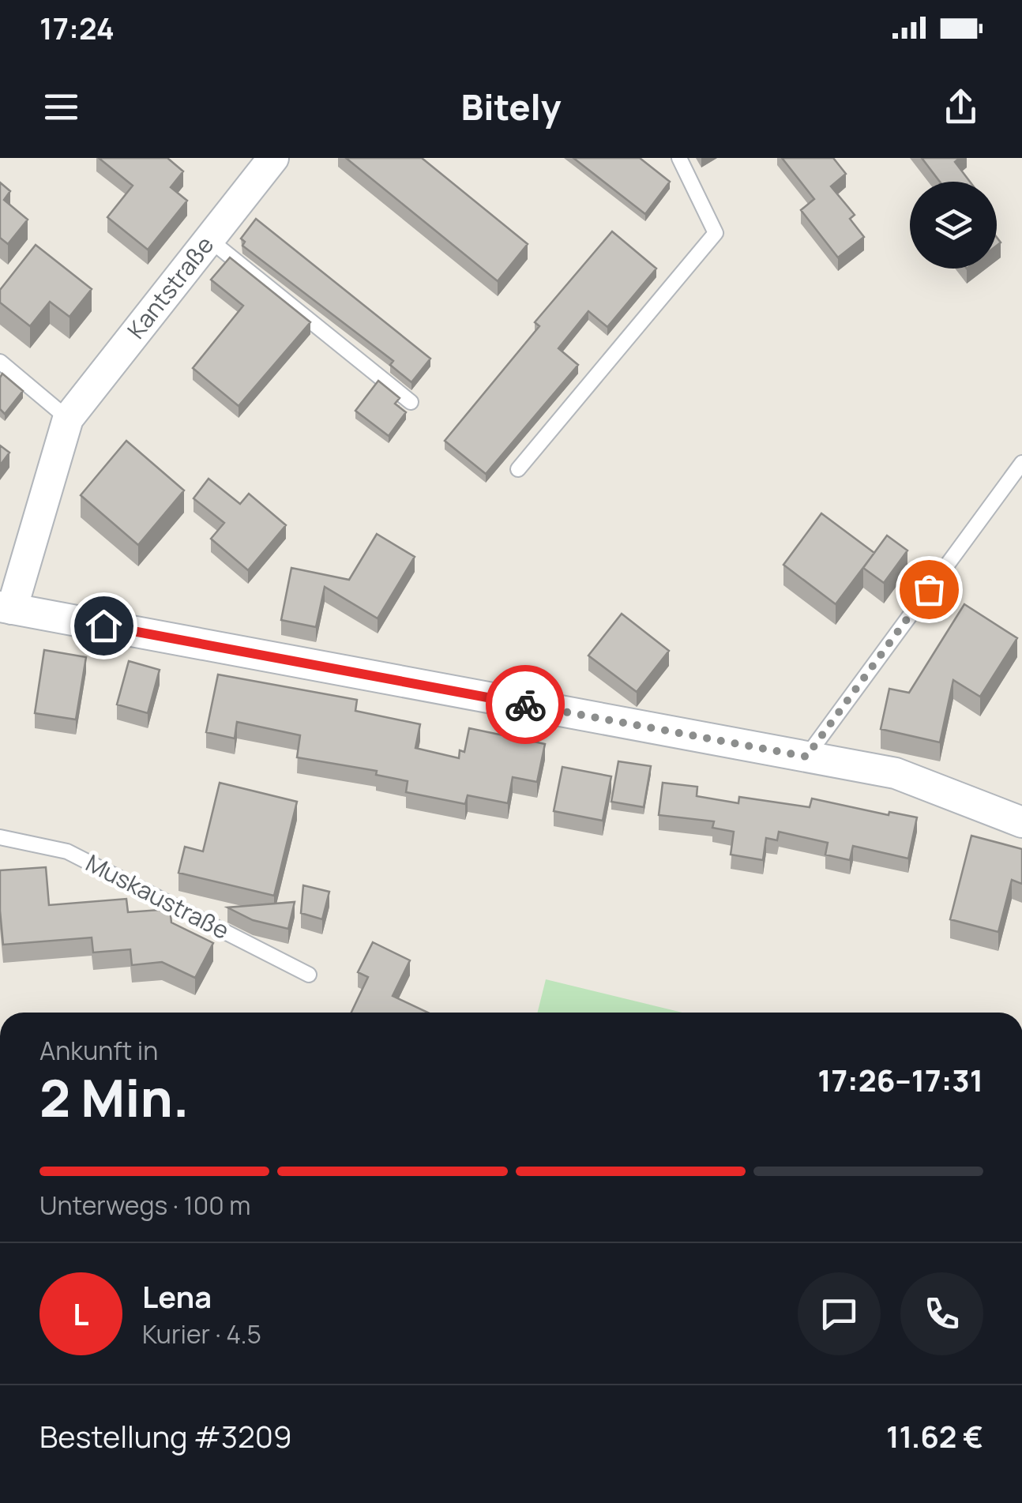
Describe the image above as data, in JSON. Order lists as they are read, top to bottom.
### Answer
{
  "streets": {
    "street": ["Kantstraße"],
    "lane": ["Muskaustraße"]
  },
  "page": {
    "status": "17:24",
    "header": "Bitely",
    "heading": ["2 Min.", "Ankunft in", "17:26–17:31"],
    "panel": [
      "Lena",
      "Kurier · 4.5",
      "Bestellung #3209",
      "11.62 €"
    ],
    "bar": "Unterwegs · 100 m",
    "round": "L"
  }
}
